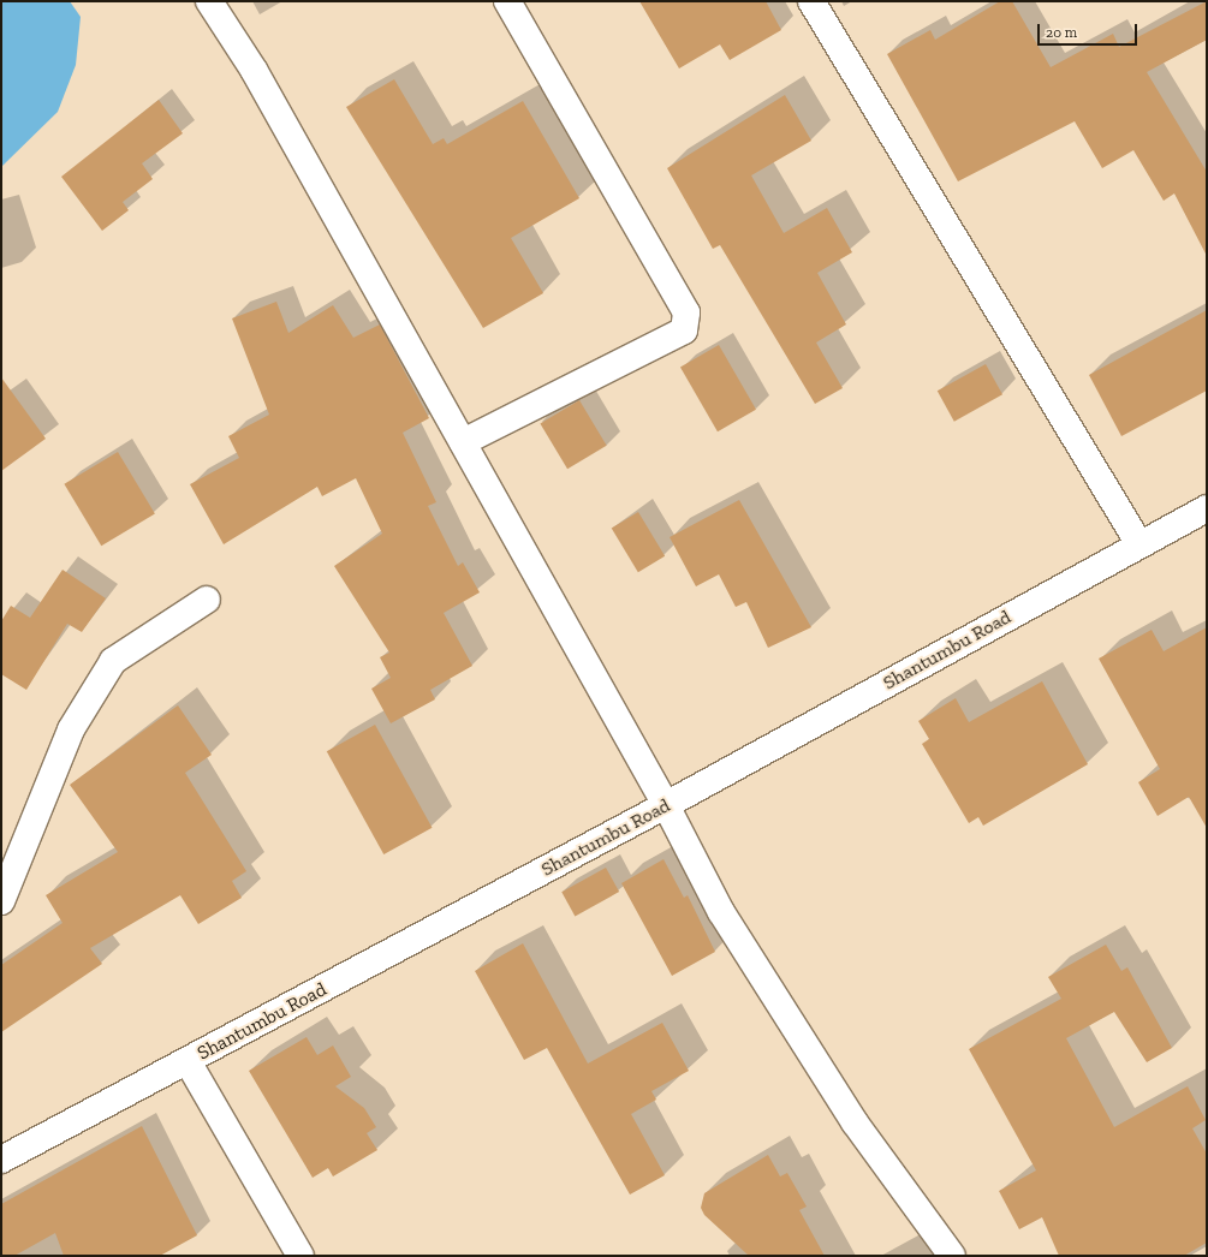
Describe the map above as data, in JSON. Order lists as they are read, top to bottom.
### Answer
{
  "streets": {
    "street": ["Shantumbu Road"]
  },
  "scale_bar": "20 m"
}
